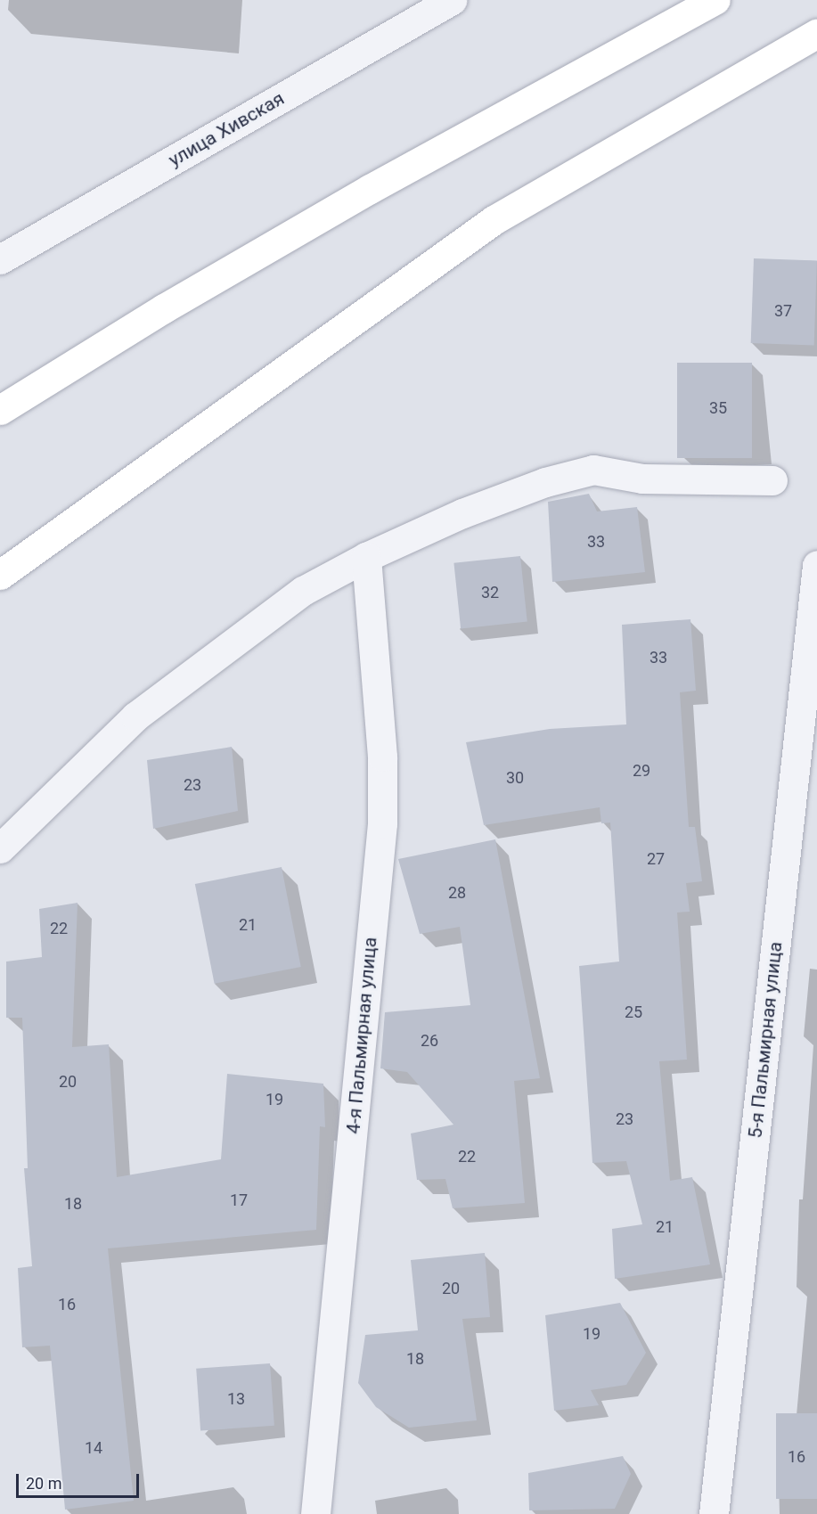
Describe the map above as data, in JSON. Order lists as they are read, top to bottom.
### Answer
{
  "streets": {
    "street": ["улица Хивская", "4-я Пальмирная улица", "5-я Пальмирная улица"]
  },
  "house_numbers": [
    "37",
    "35",
    "33",
    "32",
    "33",
    "29",
    "30",
    "23",
    "27",
    "28",
    "21",
    "22",
    "25",
    "26",
    "20",
    "19",
    "23",
    "22",
    "17",
    "18",
    "21",
    "20",
    "16",
    "19",
    "18",
    "13",
    "14",
    "16"
  ],
  "scale_bar": "20 m"
}
